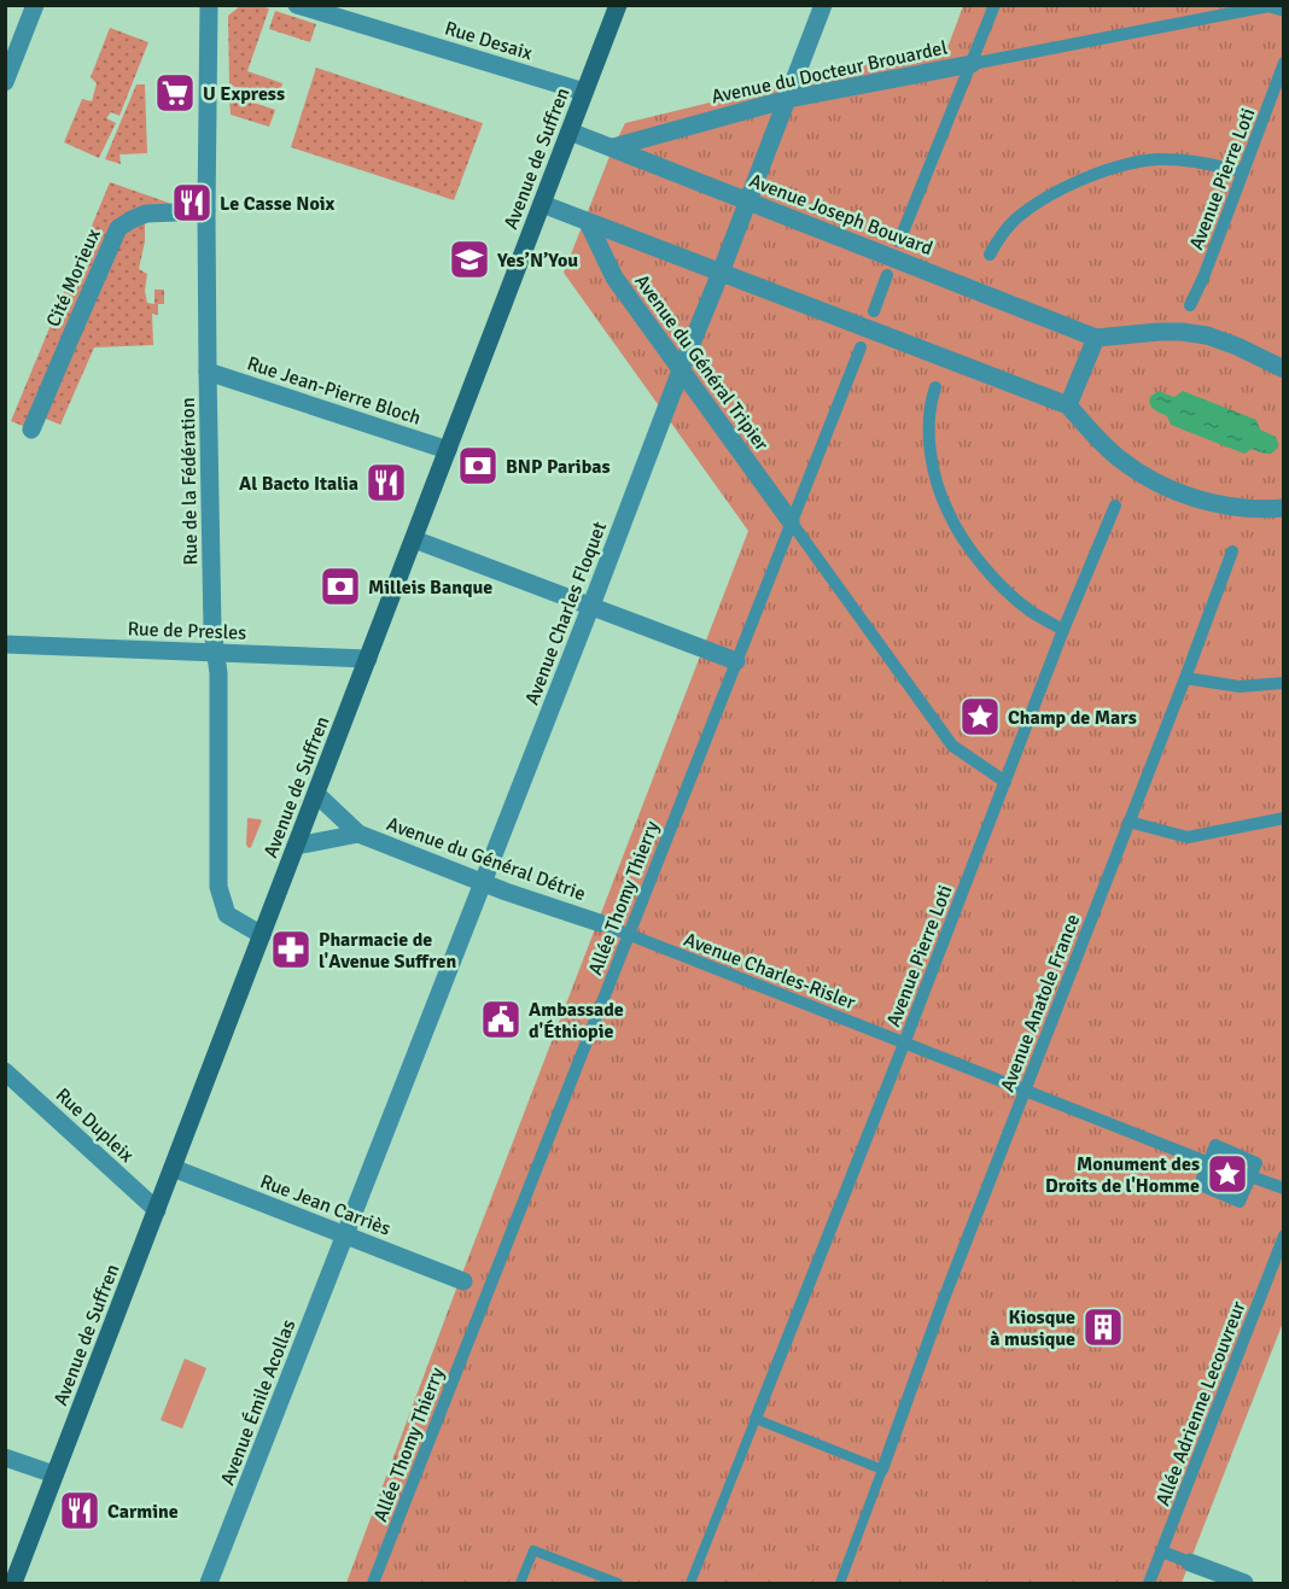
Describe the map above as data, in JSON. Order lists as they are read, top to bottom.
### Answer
{
  "streets": {
    "main road": ["Avenue de Suffren"],
    "street": [
      "Rue Desaix",
      "Avenue du Docteur Brouardel",
      "Avenue Pierre Loti",
      "Avenue Joseph Bouvard",
      "Cité Morieux",
      "Avenue du Général Tripier",
      "Rue Jean-Pierre Bloch",
      "Rue de la Fédération",
      "Avenue Charles Floquet",
      "Rue de Presles",
      "Avenue du Général Détrie",
      "Allée Thomy Thierry",
      "Avenue Charles-Risler",
      "Avenue Anatole France",
      "Rue Dupleix",
      "Rue Jean Carriès",
      "Avenue Émile Acollas",
      "Allée Adrienne Lecouvreur"
    ]
  },
  "crossings": [
    ["Rue Desaix", "Avenue de Suffren"],
    ["Avenue du Docteur Brouardel", "Avenue Joseph Bouvard"],
    ["Avenue du Docteur Brouardel", "Avenue Charles Floquet"],
    ["Avenue de Suffren", "Avenue Joseph Bouvard"],
    ["Avenue de Suffren", "Rue Jean-Pierre Bloch"],
    ["Avenue de Suffren", "Rue de la Fédération"],
    ["Avenue de Suffren", "Rue de Presles"],
    ["Avenue de Suffren", "Avenue du Général Détrie"],
    ["Avenue de Suffren", "Rue Dupleix"],
    ["Avenue de Suffren", "Rue Jean Carriès"],
    ["Avenue Pierre Loti", "Avenue Charles-Risler"],
    ["Avenue Joseph Bouvard", "Avenue Charles Floquet"],
    ["Cité Morieux", "Rue de la Fédération"],
    ["Avenue du Général Tripier", "Avenue Charles Floquet"],
    ["Avenue du Général Tripier", "Allée Thomy Thierry"],
    ["Rue Jean-Pierre Bloch", "Rue de la Fédération"],
    ["Rue de la Fédération", "Rue de Presles"],
    ["Avenue Charles Floquet", "Avenue du Général Détrie"],
    ["Avenue Charles Floquet", "Rue Jean Carriès"],
    ["Avenue Charles Floquet", "Avenue Émile Acollas"],
    ["Avenue du Général Détrie", "Avenue Charles-Risler"],
    ["Allée Thomy Thierry", "Avenue Charles-Risler"],
    ["Avenue Charles-Risler", "Avenue Anatole France"],
    ["Rue Jean Carriès", "Avenue Émile Acollas"]
  ],
  "places": {
    "supermarket": ["U Express"],
    "restaurant": ["Le Casse Noix", "Al Bacto Italia", "Carmine"],
    "school or university": ["Yes’N’You"],
    "bank": ["BNP Paribas", "Milleis Banque"],
    "place": ["Champ de Mars", "Monument des Droits de l'Homme"],
    "pharmacy": ["Pharmacie de l'Avenue Suffren"],
    "public building": ["Ambassade d'Éthiopie"],
    "building": ["Kiosque à musique"]
  }
}
